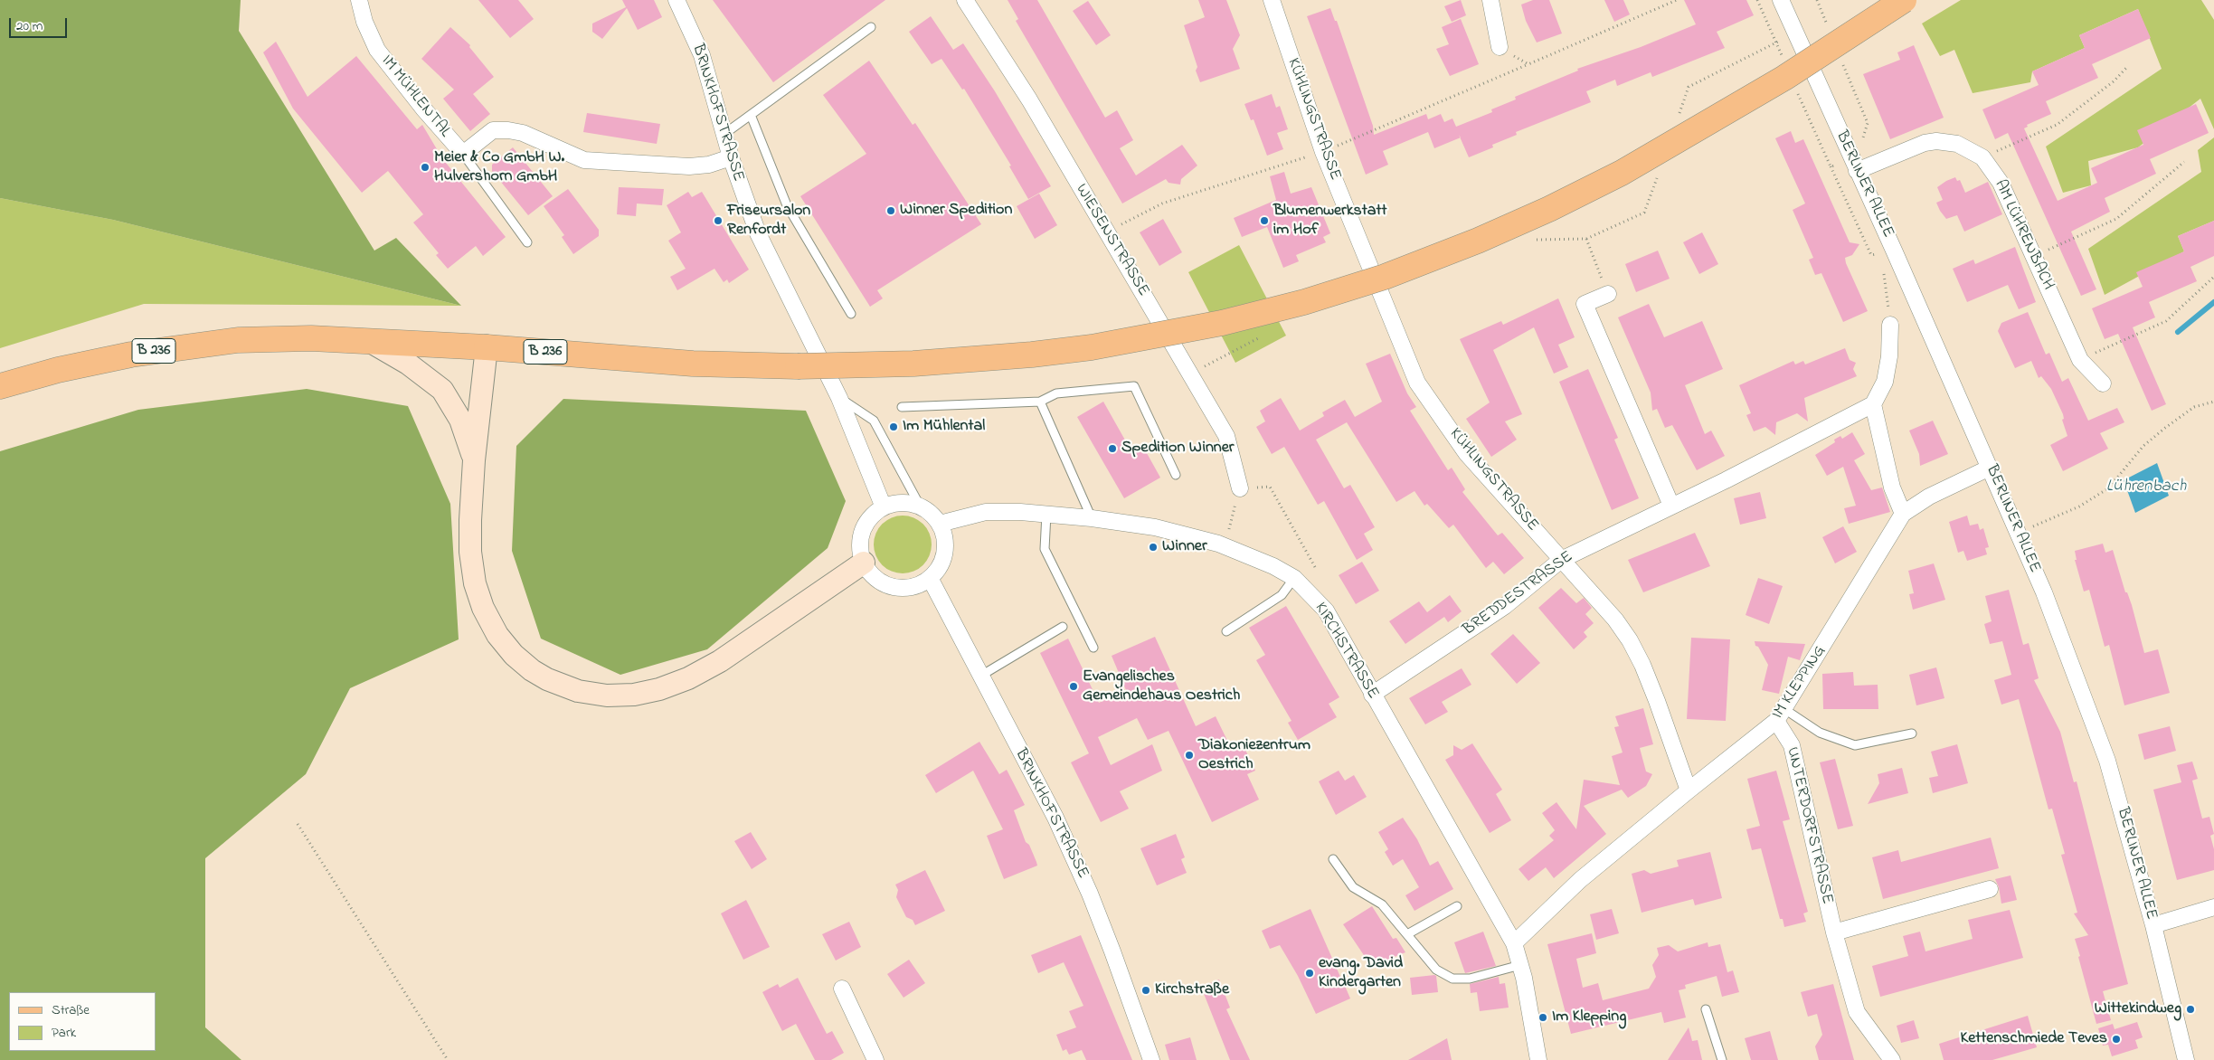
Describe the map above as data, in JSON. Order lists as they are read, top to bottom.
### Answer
{
  "streets": {
    "main road": ["B 236"],
    "street": [
      "IM MÜHLENTAL",
      "BRINKHOFSTRASSE",
      "KÜHLINGSTRASSE",
      "BERLINER ALLEE",
      "AM LÜHRENBACH",
      "WIESENSTRASSE",
      "BREDDESTRASSE",
      "KIRCHSTRASSE",
      "IM KLEPPING",
      "UNTERDORFSTRASSE"
    ]
  },
  "crossings": [
    ["BRINKHOFSTRASSE", "KIRCHSTRASSE"],
    ["KÜHLINGSTRASSE", "BREDDESTRASSE"],
    ["KÜHLINGSTRASSE", "IM KLEPPING"],
    ["BERLINER ALLEE", "AM LÜHRENBACH"],
    ["BERLINER ALLEE", "IM KLEPPING"],
    ["BREDDESTRASSE", "KIRCHSTRASSE"],
    ["KIRCHSTRASSE", "IM KLEPPING"],
    ["IM KLEPPING", "UNTERDORFSTRASSE"]
  ],
  "water": ["Lührenbach"],
  "places": [
    "Meier & Co GmbH W. Hulvershorn GmbH",
    "Winner Spedition",
    "Friseursalon Renfordt",
    "Blumenwerkstatt im Hof",
    "Im Mühlental",
    "Spedition Winner",
    "Winner",
    "Evangelisches Gemeindehaus Oestrich",
    "Diakoniezentrum Oestrich",
    "evang. David Kindergarten",
    "Kirchstraße",
    "Wittekindweg",
    "Im Klepping",
    "Kettenschmiede Teves"
  ],
  "legend": ["Straße", "Park"],
  "scale_bar": "20 m"
}
